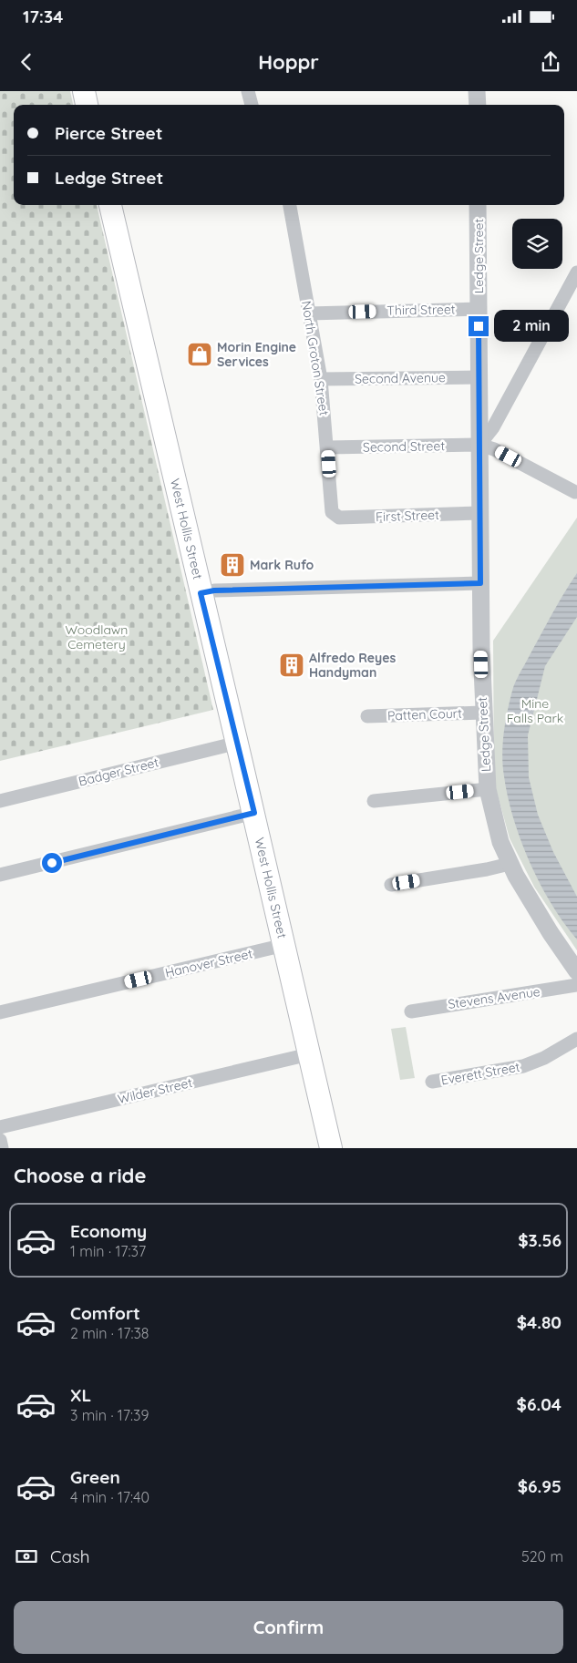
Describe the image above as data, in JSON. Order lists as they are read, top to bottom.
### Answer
{
  "streets": {
    "main road": ["West Hollis Street"],
    "street": [
      "Ledge Street",
      "Third Street",
      "North Groton Street",
      "Second Avenue",
      "Second Street",
      "First Street",
      "Patten Court",
      "Badger Street",
      "Hanover Street",
      "Stevens Avenue",
      "Everett Street",
      "Wilder Street"
    ]
  },
  "crossings": [
    ["Ledge Street", "Third Street"],
    ["Ledge Street", "Second Avenue"],
    ["Ledge Street", "Second Street"],
    ["Ledge Street", "First Street"],
    ["Ledge Street", "Patten Court"],
    ["Third Street", "North Groton Street"],
    ["North Groton Street", "Second Avenue"],
    ["North Groton Street", "Second Street"],
    ["North Groton Street", "First Street"],
    ["West Hollis Street", "Badger Street"],
    ["West Hollis Street", "Hanover Street"],
    ["West Hollis Street", "Wilder Street"]
  ],
  "parks": ["Woodlawn Cemetery", "Mine Falls Park"],
  "places": {
    "shop": ["Morin Engine Services"],
    "building": ["Mark Rufo", "Alfredo Reyes Handyman"]
  },
  "page": {
    "status": "17:34",
    "header": "Hoppr",
    "banner": ["Pierce Street", "Ledge Street"],
    "bubble": "2 min",
    "heading": "Choose a ride",
    "list": [
      {
        "name": "Economy",
        "note": "1 min · 17:37",
        "value": "$3.56"
      },
      {
        "name": "Comfort",
        "note": "2 min · 17:38",
        "value": "$4.80"
      },
      {
        "name": "XL",
        "note": "3 min · 17:39",
        "value": "$6.04"
      },
      {
        "name": "Green",
        "note": "4 min · 17:40",
        "value": "$6.95"
      }
    ],
    "pay": ["Cash", "520 m"],
    "buttons": "Confirm"
  }
}
